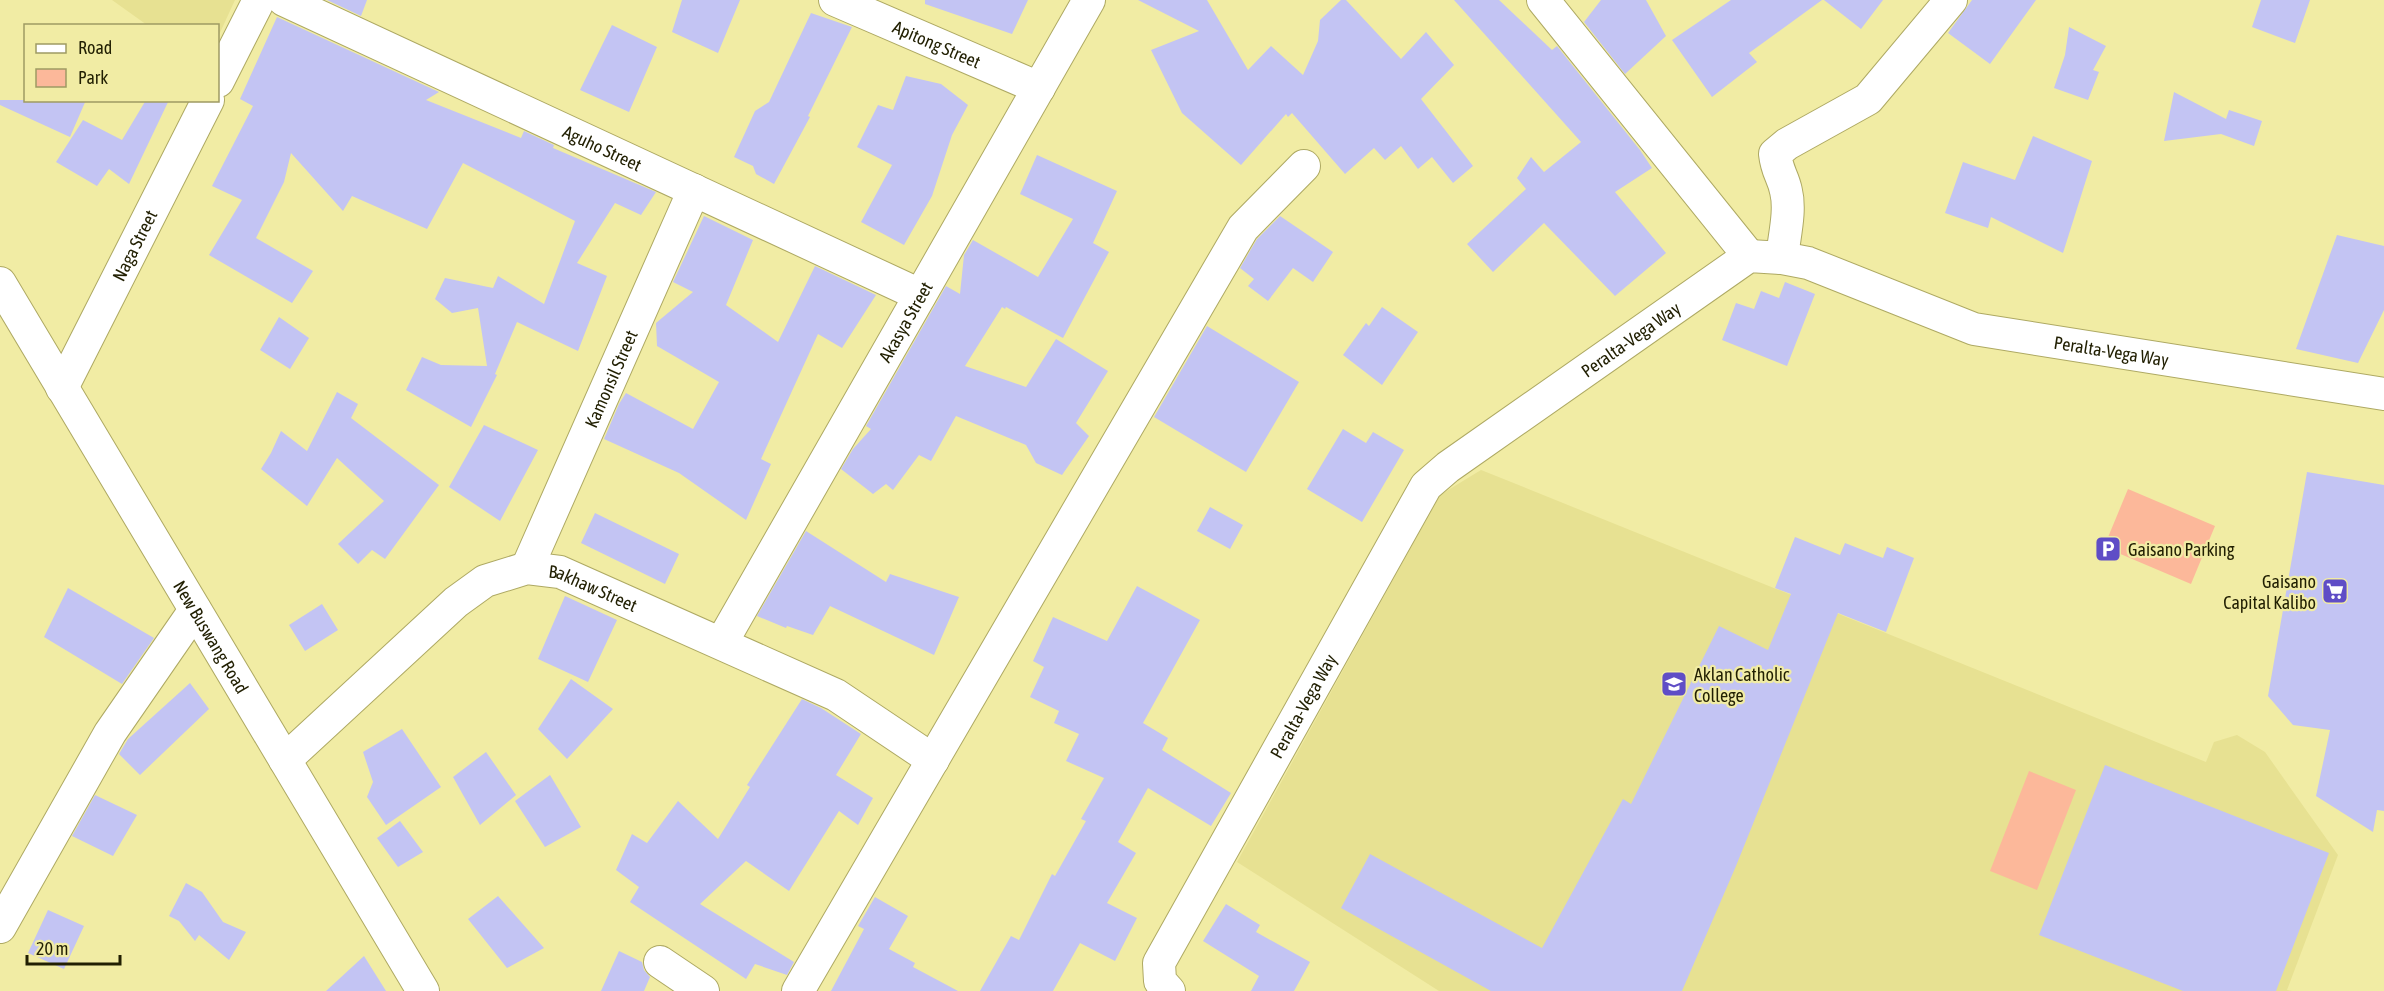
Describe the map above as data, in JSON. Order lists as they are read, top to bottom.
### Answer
{
  "streets": {
    "street": [
      "Apitong Street",
      "Aguho Street",
      "Naga Street",
      "Akasya Street",
      "Peralta-Vega Way",
      "Kamonsil Street",
      "Bakhaw Street",
      "New Buswang Road"
    ]
  },
  "crossings": [
    ["Apitong Street", "Akasya Street"],
    ["Aguho Street", "Akasya Street"],
    ["Aguho Street", "Kamonsil Street"],
    ["Naga Street", "New Buswang Road"],
    ["Akasya Street", "Bakhaw Street"],
    ["Kamonsil Street", "Bakhaw Street"],
    ["Bakhaw Street", "New Buswang Road"]
  ],
  "places": {
    "parking": ["Gaisano Parking"],
    "supermarket": ["Gaisano Capital Kalibo"],
    "school or university": ["Aklan Catholic College"]
  },
  "legend": ["Road", "Park"],
  "scale_bar": "20 m"
}
